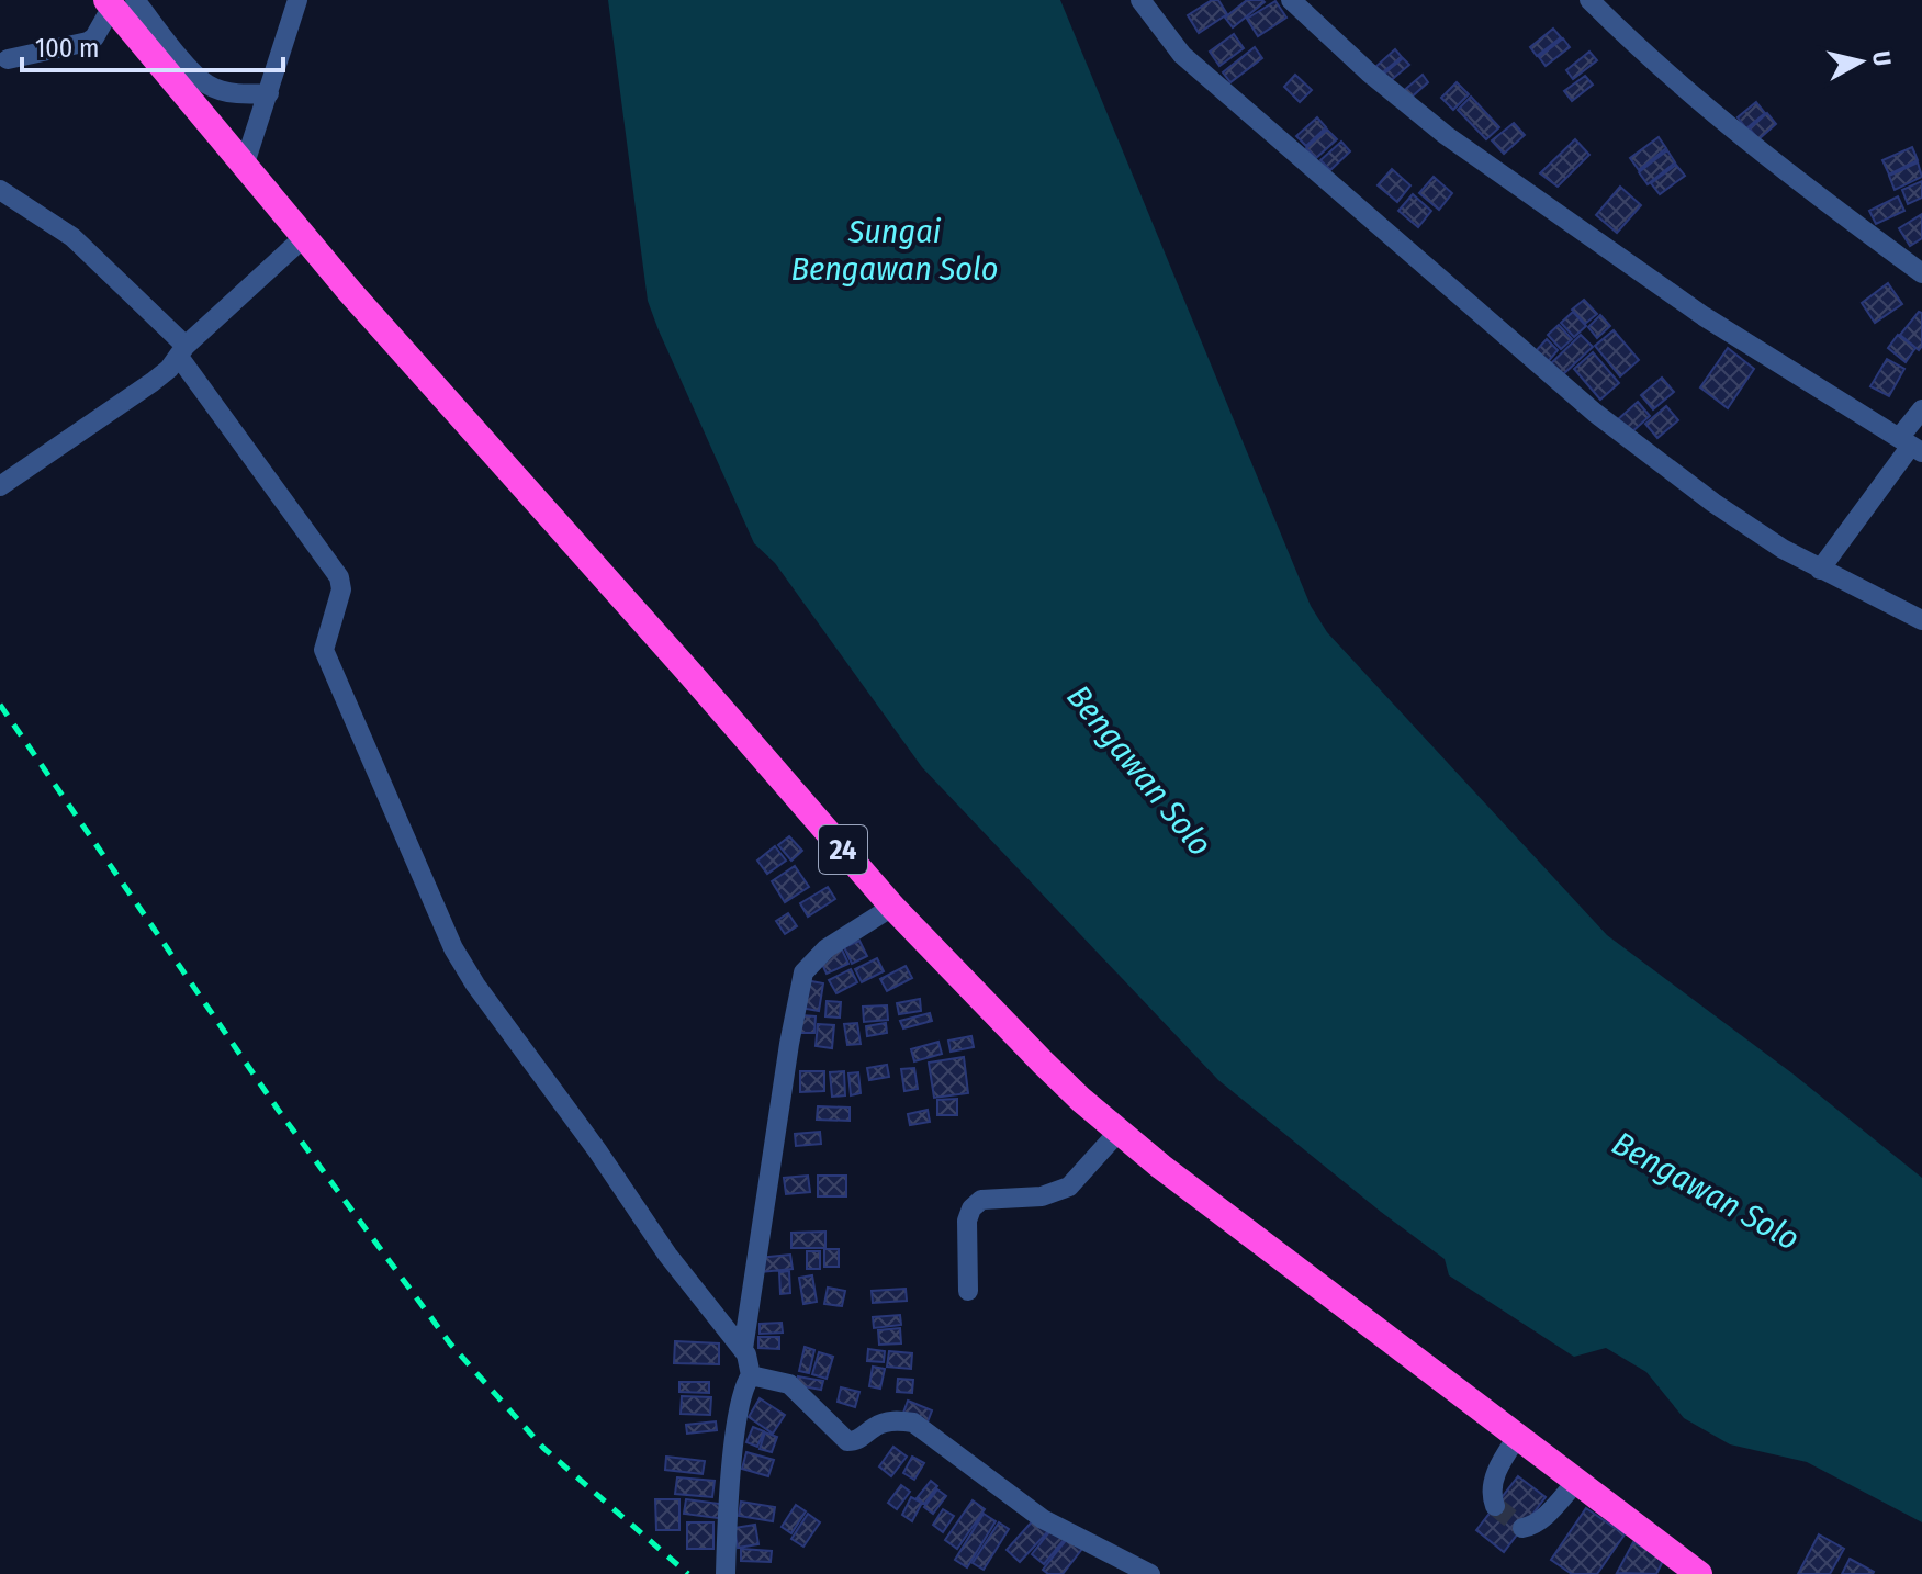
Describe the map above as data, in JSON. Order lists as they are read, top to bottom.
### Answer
{
  "streets": {
    "highway": ["24"]
  },
  "water": ["Sungai Bengawan Solo", "Bengawan Solo"],
  "scale_bar": "100 m",
  "north": "right"
}
